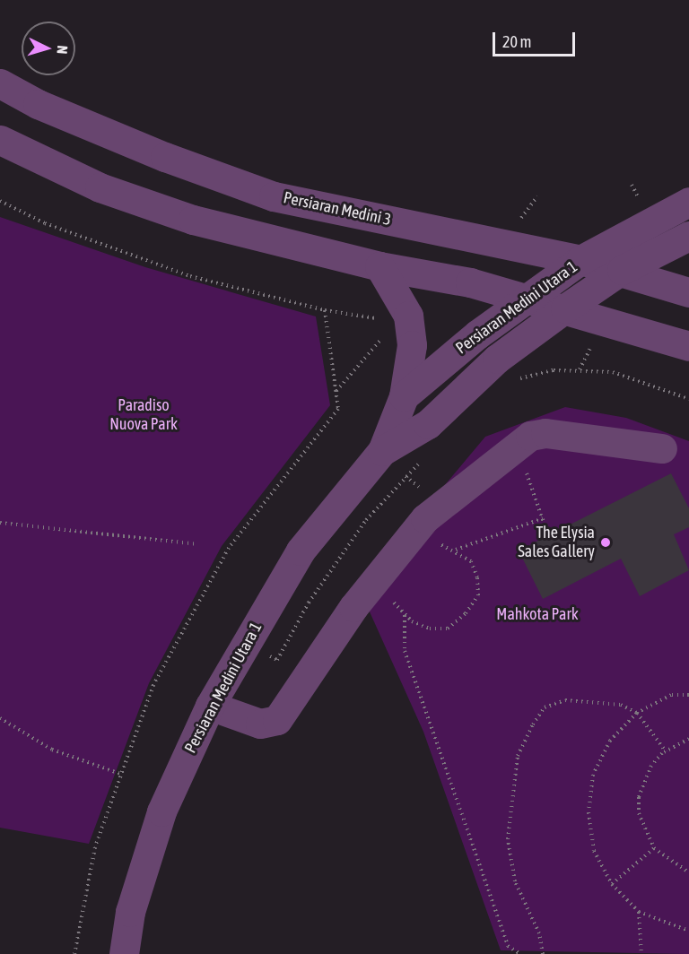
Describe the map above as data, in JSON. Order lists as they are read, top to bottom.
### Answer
{
  "streets": {
    "street": ["Persiaran Medini 3", "Persiaran Medini Utara 1"]
  },
  "crossings": [
    ["Persiaran Medini 3", "Persiaran Medini Utara 1"]
  ],
  "parks": ["Paradiso Nuova Park", "Mahkota Park"],
  "places": ["The Elysia Sales Gallery"],
  "scale_bar": "20 m",
  "north": "right"
}
